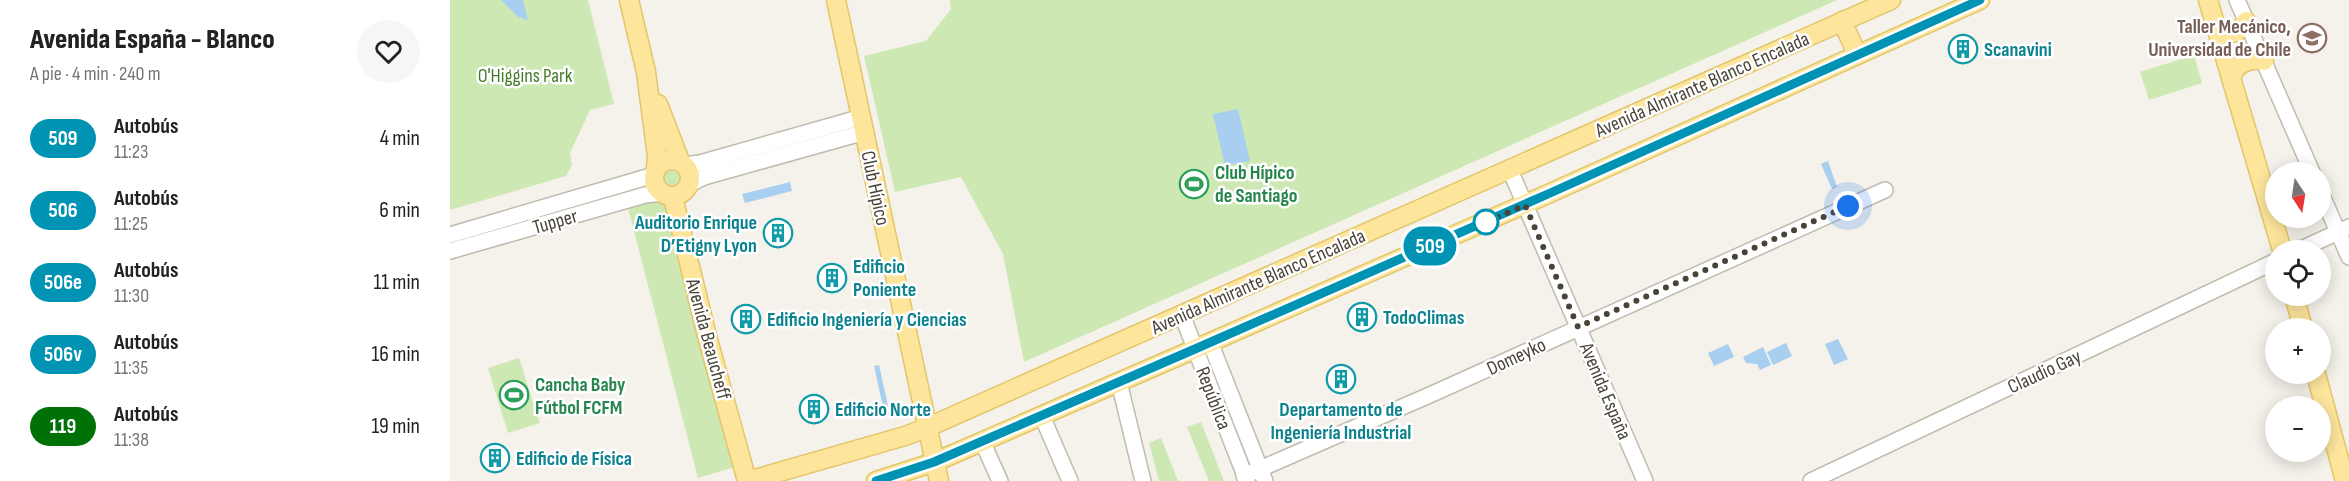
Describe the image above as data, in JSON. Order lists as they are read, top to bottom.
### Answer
{
  "streets": {
    "main road": ["Avenida Almirante Blanco Encalada", "Club Hípico", "Avenida Beaucheff"],
    "street": [
      "Tupper",
      "Domeyko",
      "Claudio Gay",
      "Avenida España",
      "República"
    ]
  },
  "crossings": [
    ["Avenida Almirante Blanco Encalada", "Club Hípico"],
    ["Avenida Almirante Blanco Encalada", "Avenida Beaucheff"],
    ["Avenida Almirante Blanco Encalada", "Avenida España"],
    ["Avenida Almirante Blanco Encalada", "República"],
    ["Tupper", "Avenida Beaucheff"],
    ["Domeyko", "Avenida España"],
    ["Domeyko", "República"]
  ],
  "parks": ["O'Higgins Park"],
  "places": {
    "school or university": ["Taller Mecánico, Universidad de Chile"],
    "building": [
      "Scanavini",
      "Auditorio Enrique D’Etigny Lyon",
      "Edificio Poniente",
      "TodoClimas",
      "Edificio Ingeniería y Ciencias",
      "Departamento de Ingeniería Industrial",
      "Edificio Norte",
      "Edificio de Física"
    ],
    "sports": ["Club Hípico de Santiago", "Cancha Baby Fútbol FCFM"]
  },
  "lines": ["bus line 509"],
  "north": "bottom",
  "page": {
    "heading": ["Avenida España - Blanco", "A pie · 4 min · 240 m"],
    "on_map": "509",
    "list": [
      {
        "mark": "509",
        "name": "Autobús",
        "note": "11:23",
        "value": "4 min"
      },
      {
        "mark": "506",
        "name": "Autobús",
        "note": "11:25",
        "value": "6 min"
      },
      {
        "mark": "506e",
        "name": "Autobús",
        "note": "11:30",
        "value": "11 min"
      },
      {
        "mark": "506v",
        "name": "Autobús",
        "note": "11:35",
        "value": "16 min"
      },
      {
        "mark": "119",
        "name": "Autobús",
        "note": "11:38",
        "value": "19 min"
      }
    ],
    "map_buttons": ["+", "−"]
  }
}
